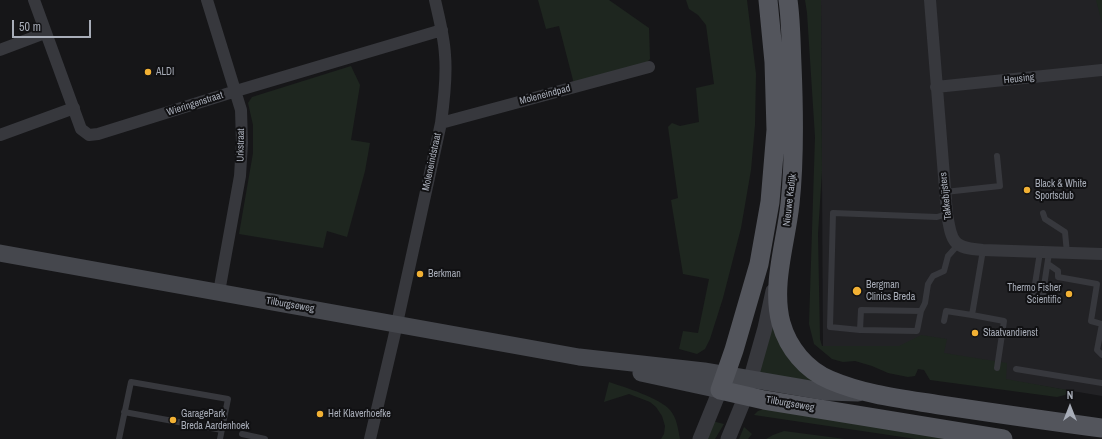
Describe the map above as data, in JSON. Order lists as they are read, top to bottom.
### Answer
{
  "streets": {
    "main road": ["Nieuwe Kadijk", "Tilburgseweg"],
    "street": [
      "Heusing",
      "Moleneindpad",
      "Wieringenstraat",
      "Urkstraat",
      "Moleneindstraat",
      "Takkebijsters"
    ]
  },
  "crossings": [
    ["Heusing", "Takkebijsters"],
    ["Moleneindpad", "Moleneindstraat"],
    ["Wieringenstraat", "Urkstraat"],
    ["Wieringenstraat", "Moleneindstraat"],
    ["Urkstraat", "Tilburgseweg"],
    ["Moleneindstraat", "Tilburgseweg"],
    ["Nieuwe Kadijk", "Tilburgseweg"]
  ],
  "places": [
    "ALDI",
    "Black & White Sportsclub",
    "Berkman",
    "Bergman Clinics Breda",
    "Thermo Fisher Scientific",
    "Staatvandienst",
    "Het Klaverhoefke",
    "GaragePark Breda Aardenhoek"
  ],
  "scale_bar": "50 m",
  "north": "top"
}
